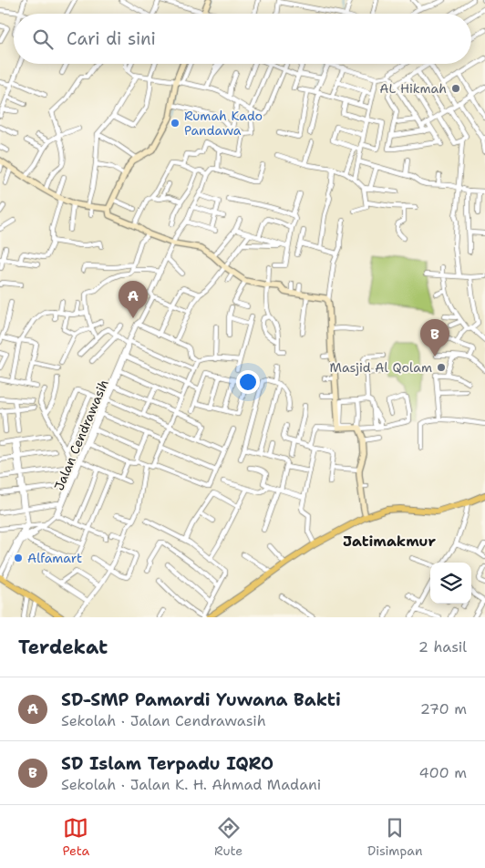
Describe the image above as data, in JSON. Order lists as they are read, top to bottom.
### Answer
{
  "streets": {
    "street": ["Jalan Cendrawasih"]
  },
  "districts": ["Jatimakmur"],
  "places": [
    "AL Hikmah",
    "Rumah Kado Pandawa",
    "Masjid Al Qolam",
    "Alfamart"
  ],
  "page": {
    "search": "Cari di sini",
    "pins": ["A", "B"],
    "heading": ["Terdekat", "2 hasil"],
    "list": [
      {
        "mark": "A",
        "name": "SD-SMP Pamardi Yuwana Bakti",
        "note": "Sekolah · Jalan Cendrawasih",
        "value": "270 m"
      },
      {
        "mark": "B",
        "name": "SD Islam Terpadu IQRO",
        "note": "Sekolah · Jalan K. H. Ahmad Madani",
        "value": "400 m"
      }
    ],
    "nav": ["Peta", "Rute", "Disimpan"]
  }
}
